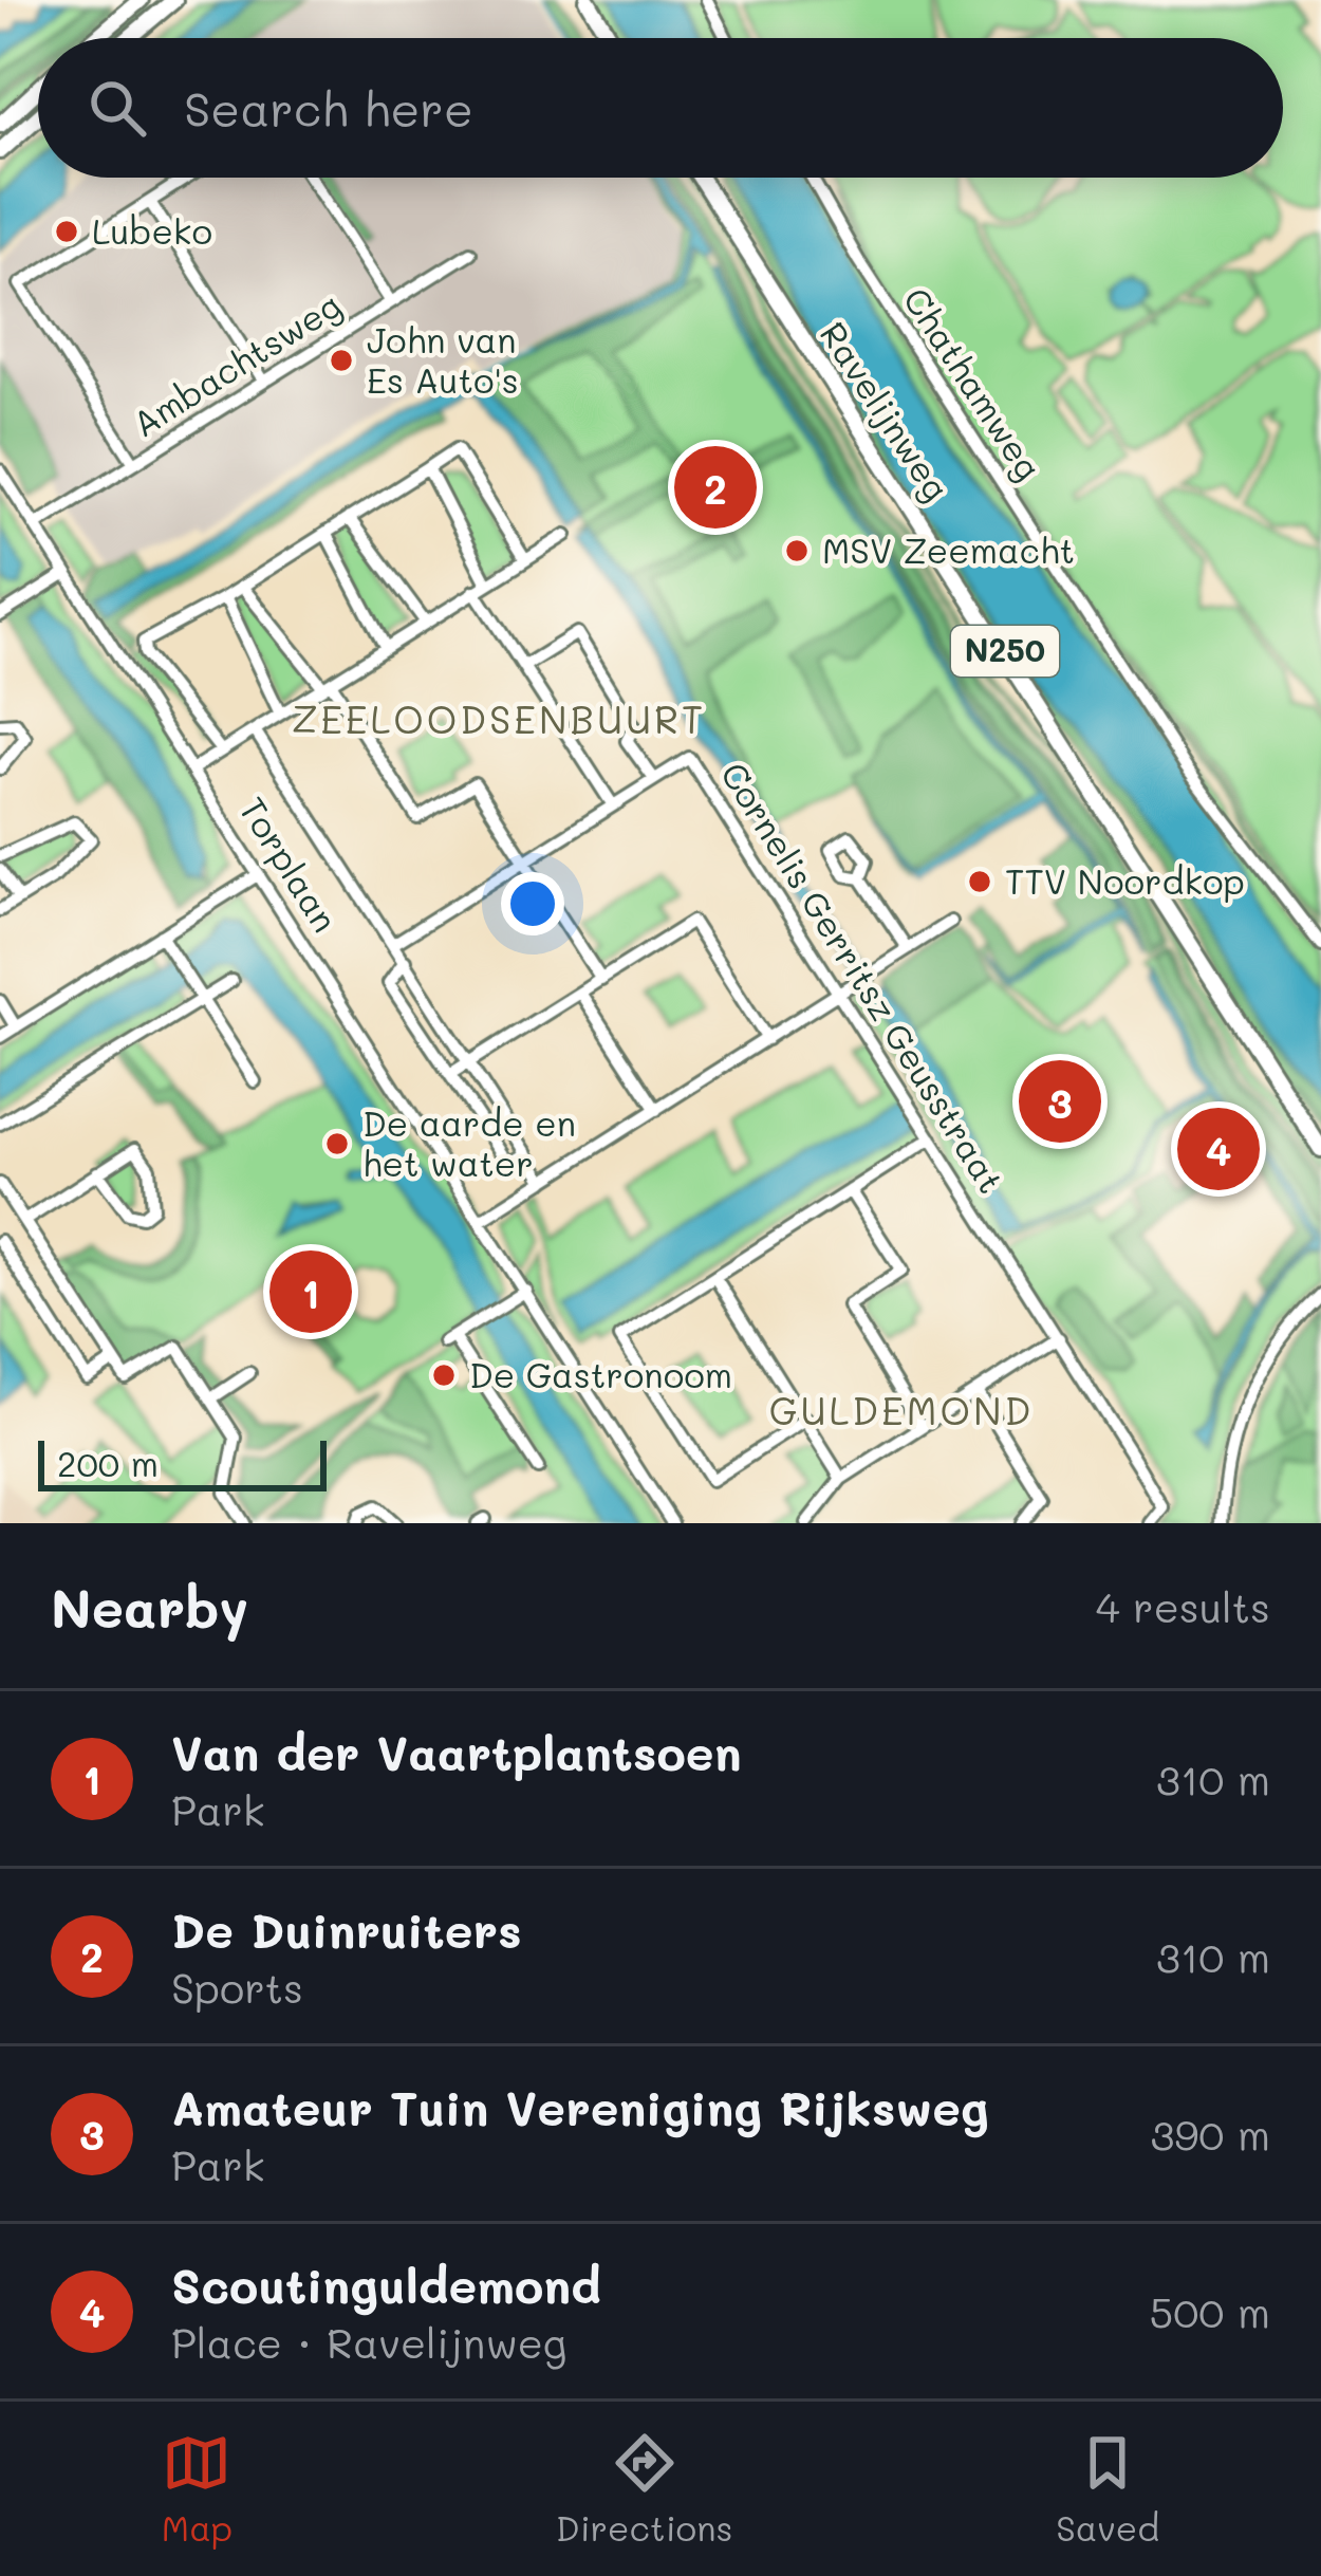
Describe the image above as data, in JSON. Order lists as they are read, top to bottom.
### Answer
{
  "streets": {
    "main road": ["Ravelijnweg", "N250"],
    "street": [
      "Ambachtsweg",
      "Chathamweg",
      "Torplaan",
      "Cornelis Gerritsz Geusstraat"
    ]
  },
  "crossings": [
    ["Ambachtsweg", "Torplaan"]
  ],
  "districts": ["ZEELOODSENBUURT", "GULDEMOND"],
  "places": [
    "Lubeko",
    "John van Es Auto's",
    "MSV Zeemacht",
    "TTV Noordkop",
    "De aarde en het water",
    "De Gastronoom"
  ],
  "scale_bar": "200 m",
  "page": {
    "search": "Search here",
    "pins": [
      "2",
      "3",
      "4",
      "1"
    ],
    "scale": "200 m",
    "heading": ["Nearby", "4 results"],
    "list": [
      {
        "mark": "1",
        "name": "Van der Vaartplantsoen",
        "note": "Park",
        "value": "310 m"
      },
      {
        "mark": "2",
        "name": "De Duinruiters",
        "note": "Sports",
        "value": "310 m"
      },
      {
        "mark": "3",
        "name": "Amateur Tuin Vereniging Rijksweg",
        "note": "Park",
        "value": "390 m"
      },
      {
        "mark": "4",
        "name": "Scoutinguldemond",
        "note": "Place · Ravelijnweg",
        "value": "500 m"
      }
    ],
    "nav": ["Map", "Directions", "Saved"]
  }
}
